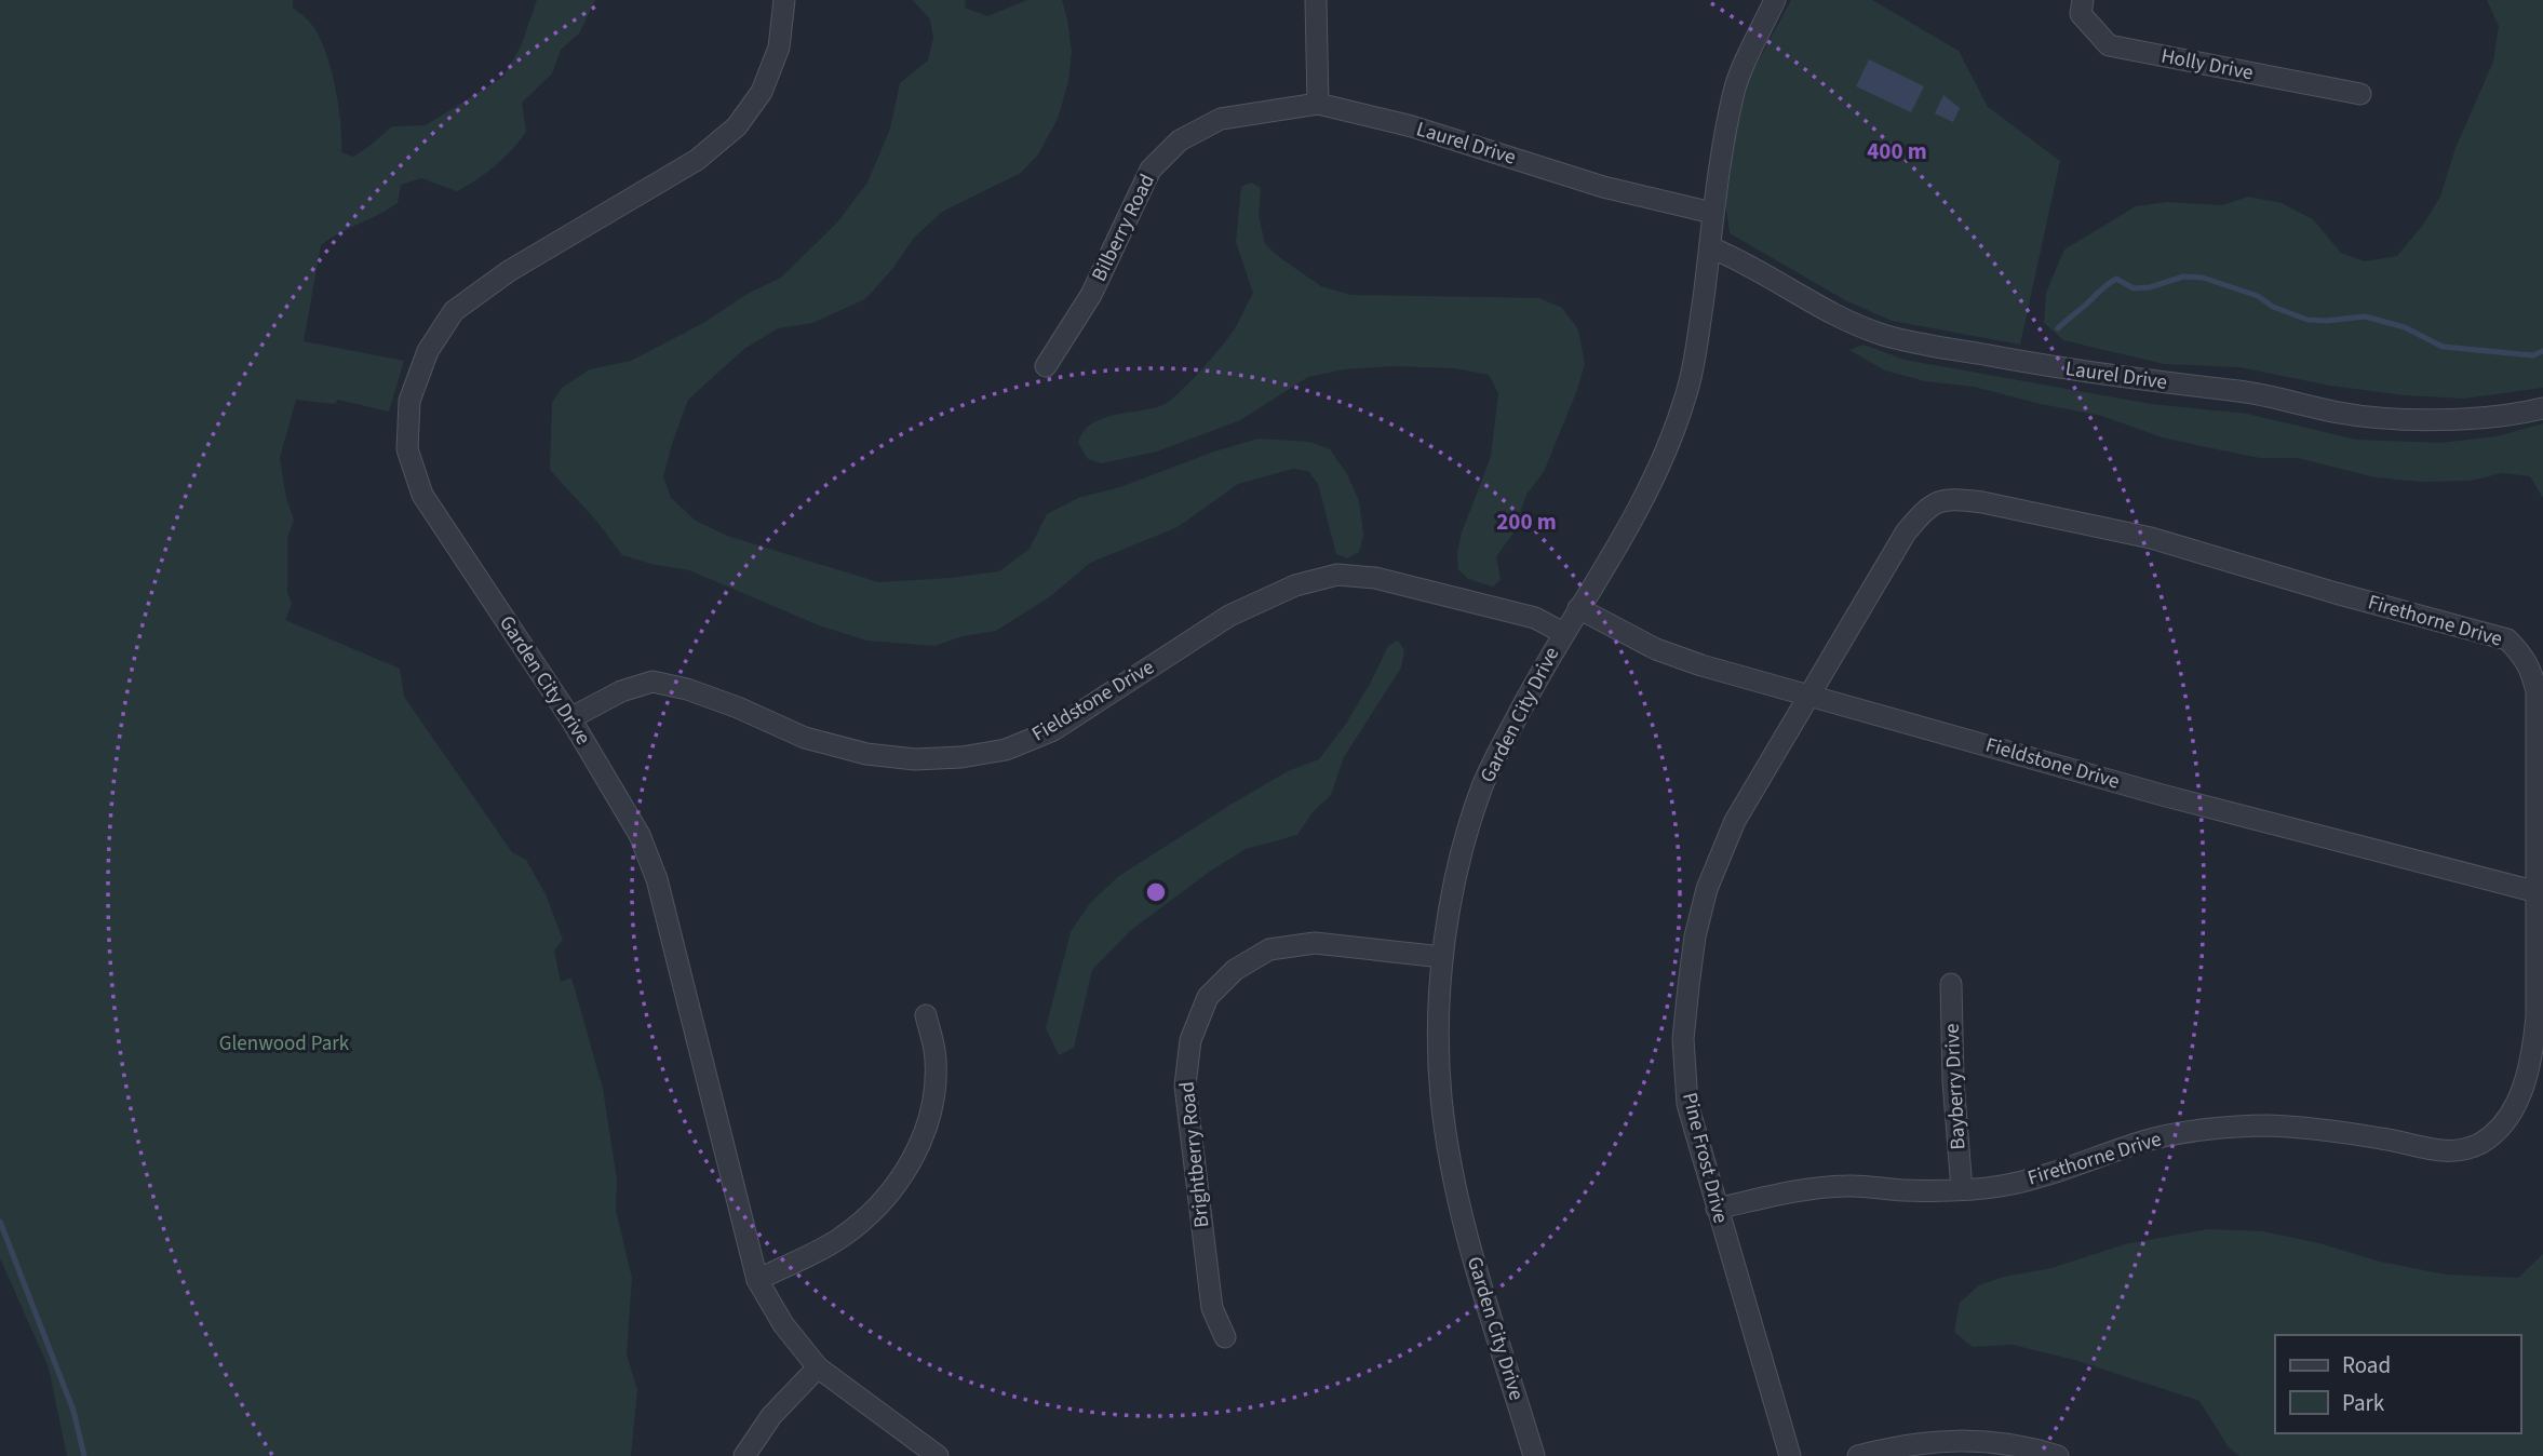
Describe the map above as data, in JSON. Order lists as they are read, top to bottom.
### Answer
{
  "streets": {
    "street": [
      "Holly Drive",
      "Laurel Drive",
      "Bilberry Road",
      "Firethorne Drive",
      "Garden City Drive",
      "Fieldstone Drive",
      "Bayberry Drive",
      "Brightberry Road",
      "Pine Frost Drive"
    ]
  },
  "crossings": [
    ["Laurel Drive", "Bilberry Road"],
    ["Laurel Drive", "Garden City Drive"],
    ["Firethorne Drive", "Fieldstone Drive"],
    ["Firethorne Drive", "Bayberry Drive"],
    ["Firethorne Drive", "Pine Frost Drive"],
    ["Garden City Drive", "Fieldstone Drive"],
    ["Garden City Drive", "Brightberry Road"],
    ["Fieldstone Drive", "Pine Frost Drive"]
  ],
  "parks": ["Glenwood Park"],
  "legend": ["Road", "Park"],
  "rings": ["400 m", "200 m"]
}
